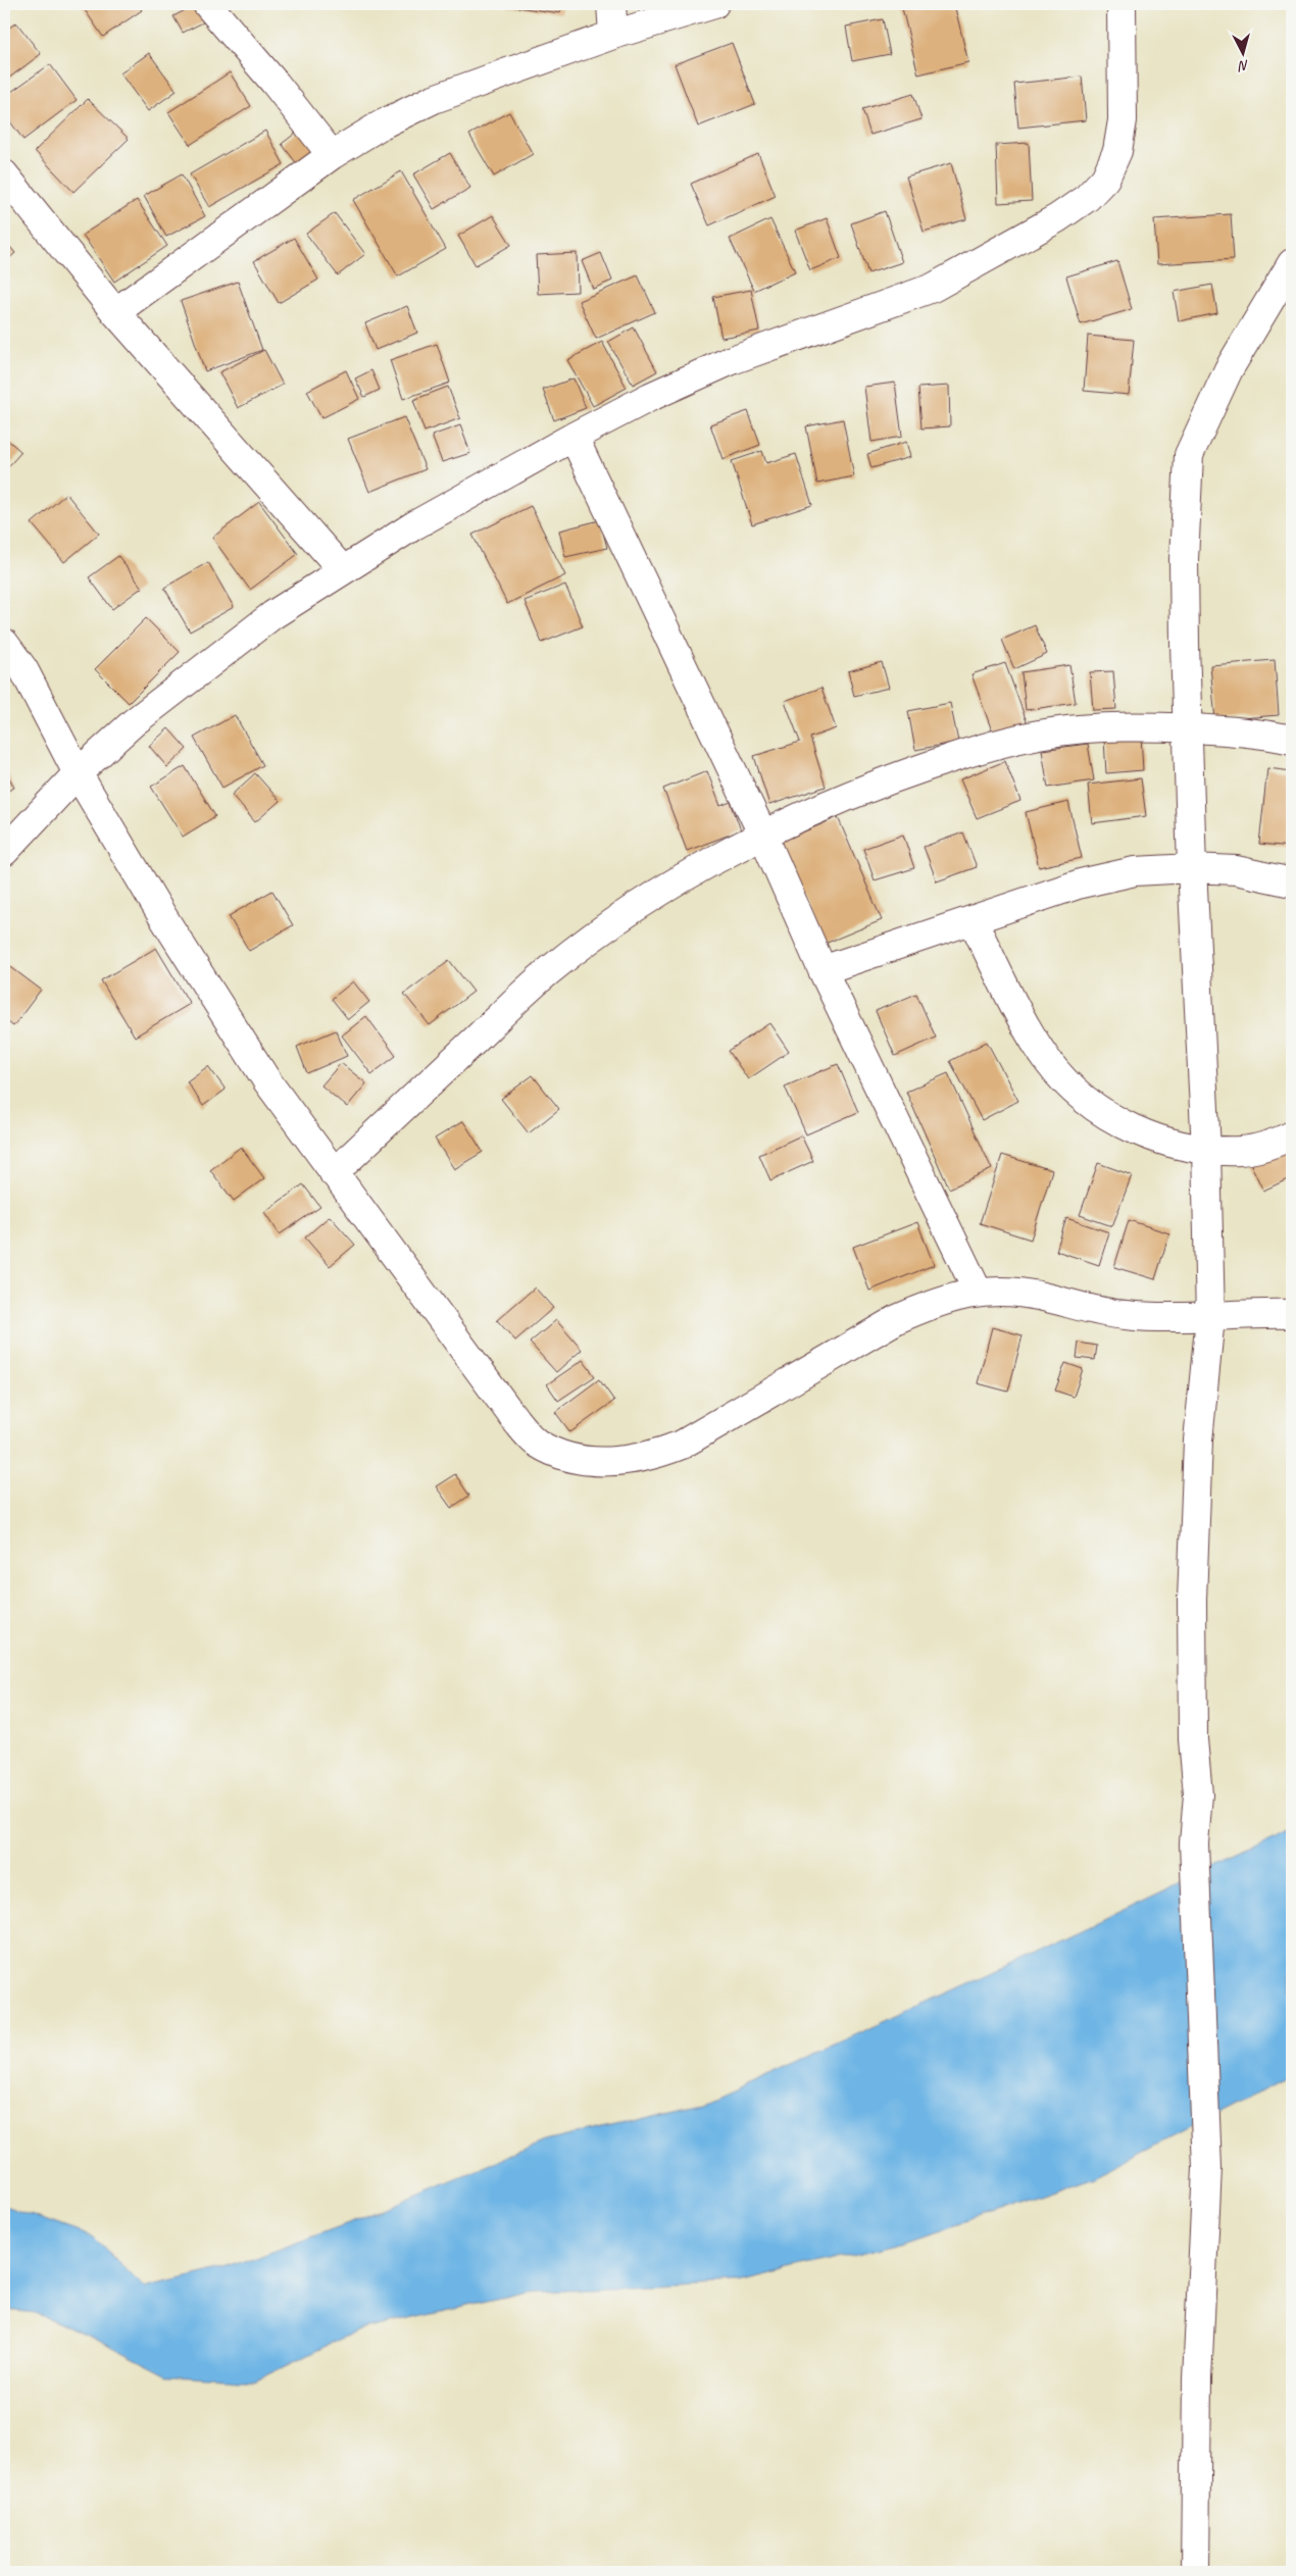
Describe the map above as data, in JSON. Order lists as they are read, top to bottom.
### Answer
{
  "north": "bottom"
}
